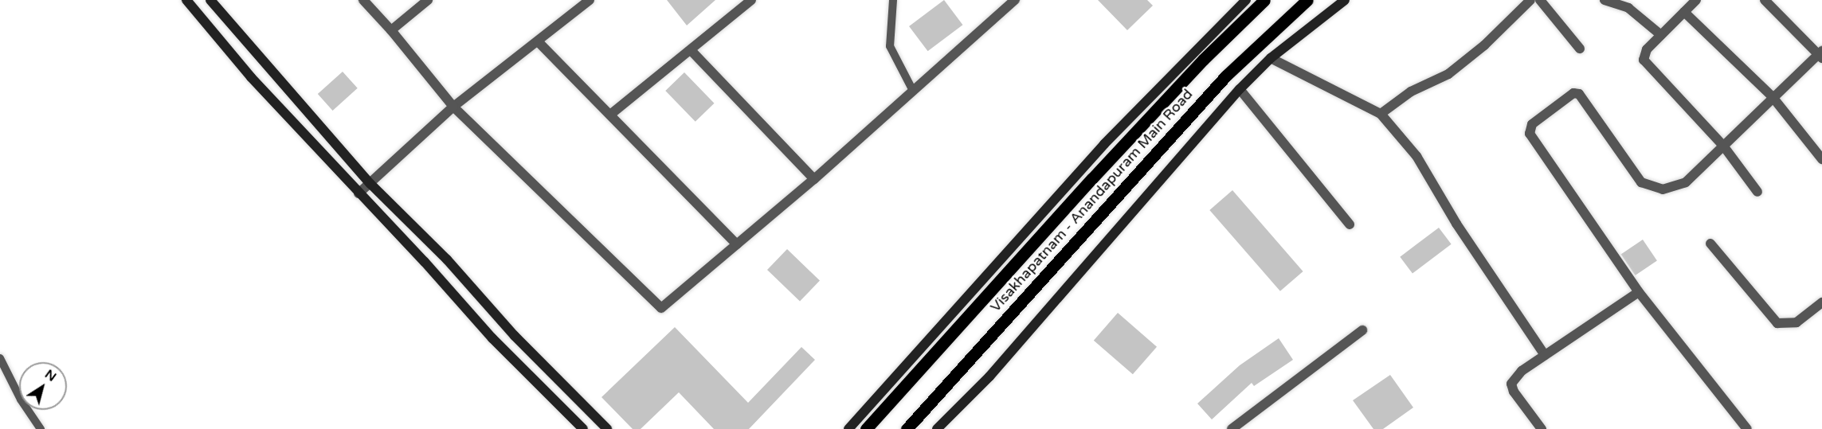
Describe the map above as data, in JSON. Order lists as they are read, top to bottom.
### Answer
{
  "streets": {
    "main road": ["Visakhapatnam - Anandapuram Main Road"]
  },
  "north": "top right"
}
